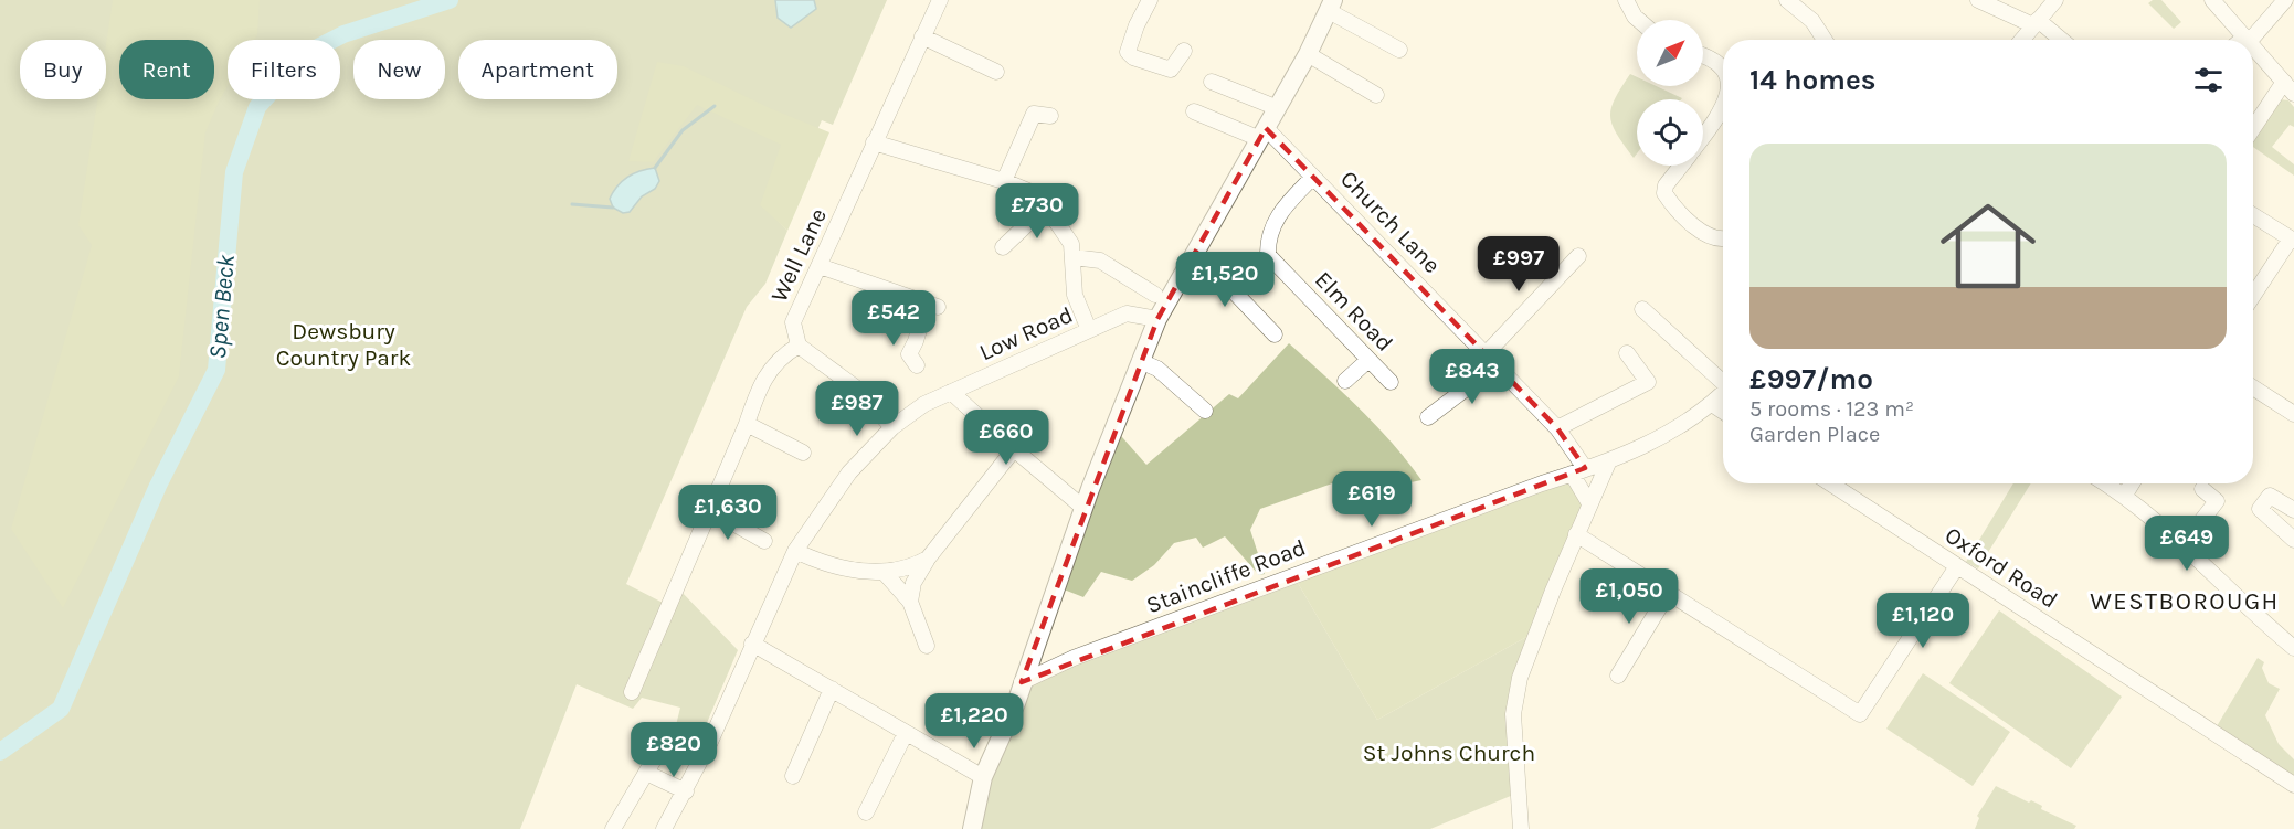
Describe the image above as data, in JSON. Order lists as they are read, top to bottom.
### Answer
{
  "streets": {
    "street": [
      "Church Lane",
      "Well Lane",
      "Elm Road",
      "Low Road",
      "Oxford Road",
      "Staincliffe Road"
    ]
  },
  "crossings": [
    ["Church Lane", "Elm Road"],
    ["Church Lane", "Staincliffe Road"]
  ],
  "districts": ["WESTBOROUGH"],
  "water": ["Spen Beck"],
  "parks": ["Dewsbury Country Park", "St Johns Church"],
  "north": "top right",
  "page": {
    "chip": [
      "Buy",
      "Rent",
      "Filters",
      "New",
      "Apartment"
    ],
    "heading": "14 homes",
    "list": [
      {
        "name": "£997/mo",
        "note": "5 rooms · 123 m² · Garden Place"
      }
    ],
    "price": [
      "£730",
      "£997",
      "£1,520",
      "£542",
      "£843",
      "£987",
      "£660",
      "£619",
      "£1,630",
      "£649",
      "£1,050",
      "£1,120",
      "£1,220",
      "£820"
    ]
  }
}
